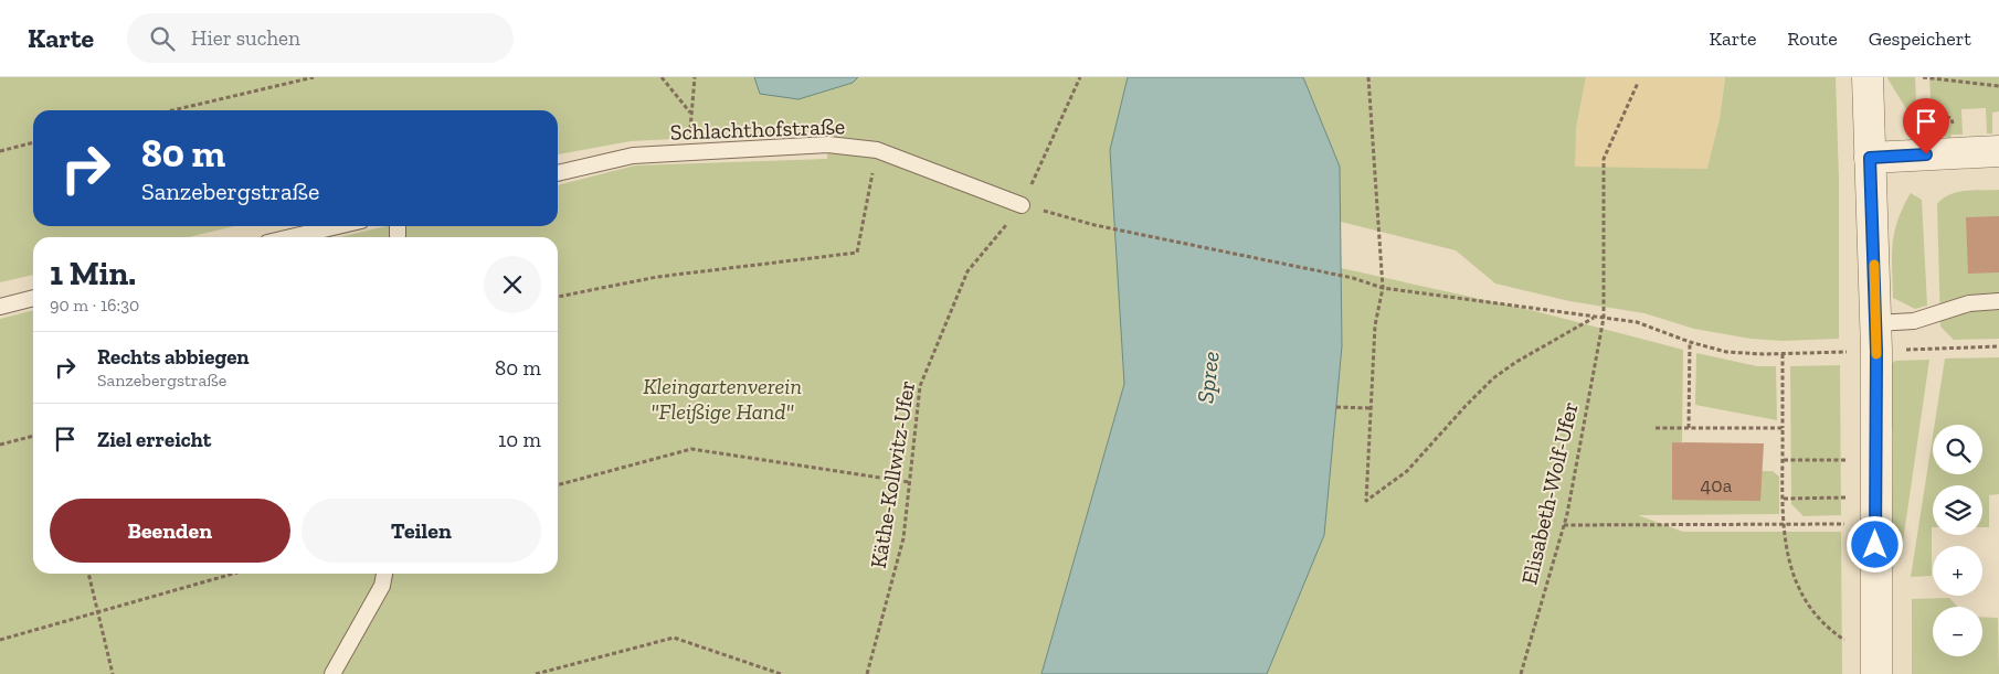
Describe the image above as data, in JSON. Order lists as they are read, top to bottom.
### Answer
{
  "streets": {
    "lane": ["Schlachthofstraße"],
    "path": ["Käthe-Kollwitz-Ufer", "Elisabeth-Wolf-Ufer"]
  },
  "crossings": [
    ["Schlachthofstraße", "Käthe-Kollwitz-Ufer"]
  ],
  "water": ["Spree"],
  "parks": ["Kleingartenverein \"Fleißige Hand\""],
  "house_numbers": ["40a"],
  "page": {
    "header": "Karte",
    "search": "Hier suchen",
    "nav": ["Karte", "Route", "Gespeichert"],
    "turn": ["80 m", "Sanzebergstraße"],
    "heading": ["1 Min.", "90 m · 16:30"],
    "list": [
      {
        "name": "Rechts abbiegen",
        "note": "Sanzebergstraße",
        "value": "80 m"
      },
      {
        "name": "Ziel erreicht",
        "value": "10 m"
      }
    ],
    "map_buttons": ["+", "−"],
    "buttons": ["Beenden", "Teilen"]
  }
}
